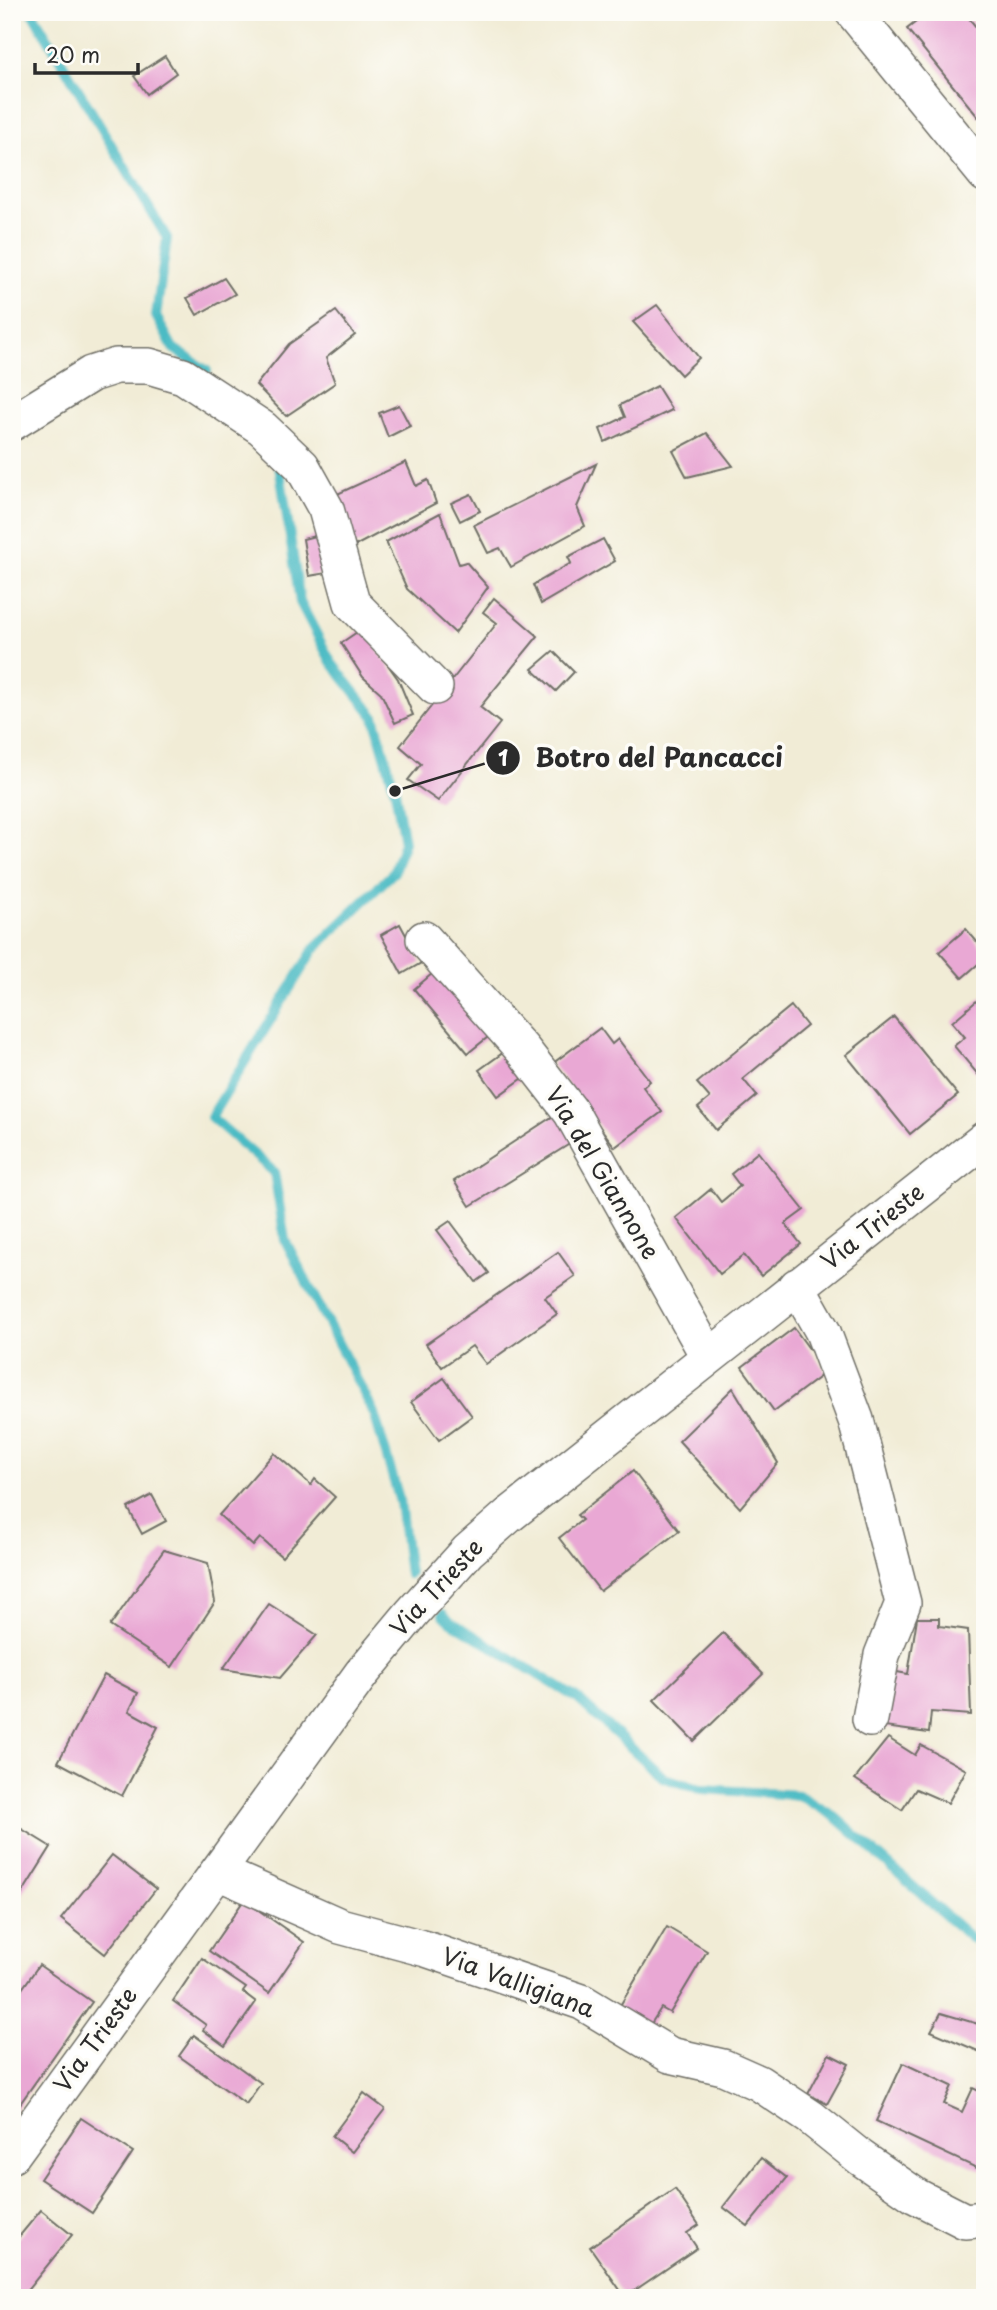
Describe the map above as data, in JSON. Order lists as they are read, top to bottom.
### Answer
{
  "streets": {
    "street": ["Via del Giannone", "Via Trieste", "Via Valligiana"]
  },
  "crossings": [
    ["Via del Giannone", "Via Trieste"],
    ["Via Trieste", "Via Valligiana"]
  ],
  "places": ["Botro del Pancacci"],
  "scale_bar": "20 m"
}
